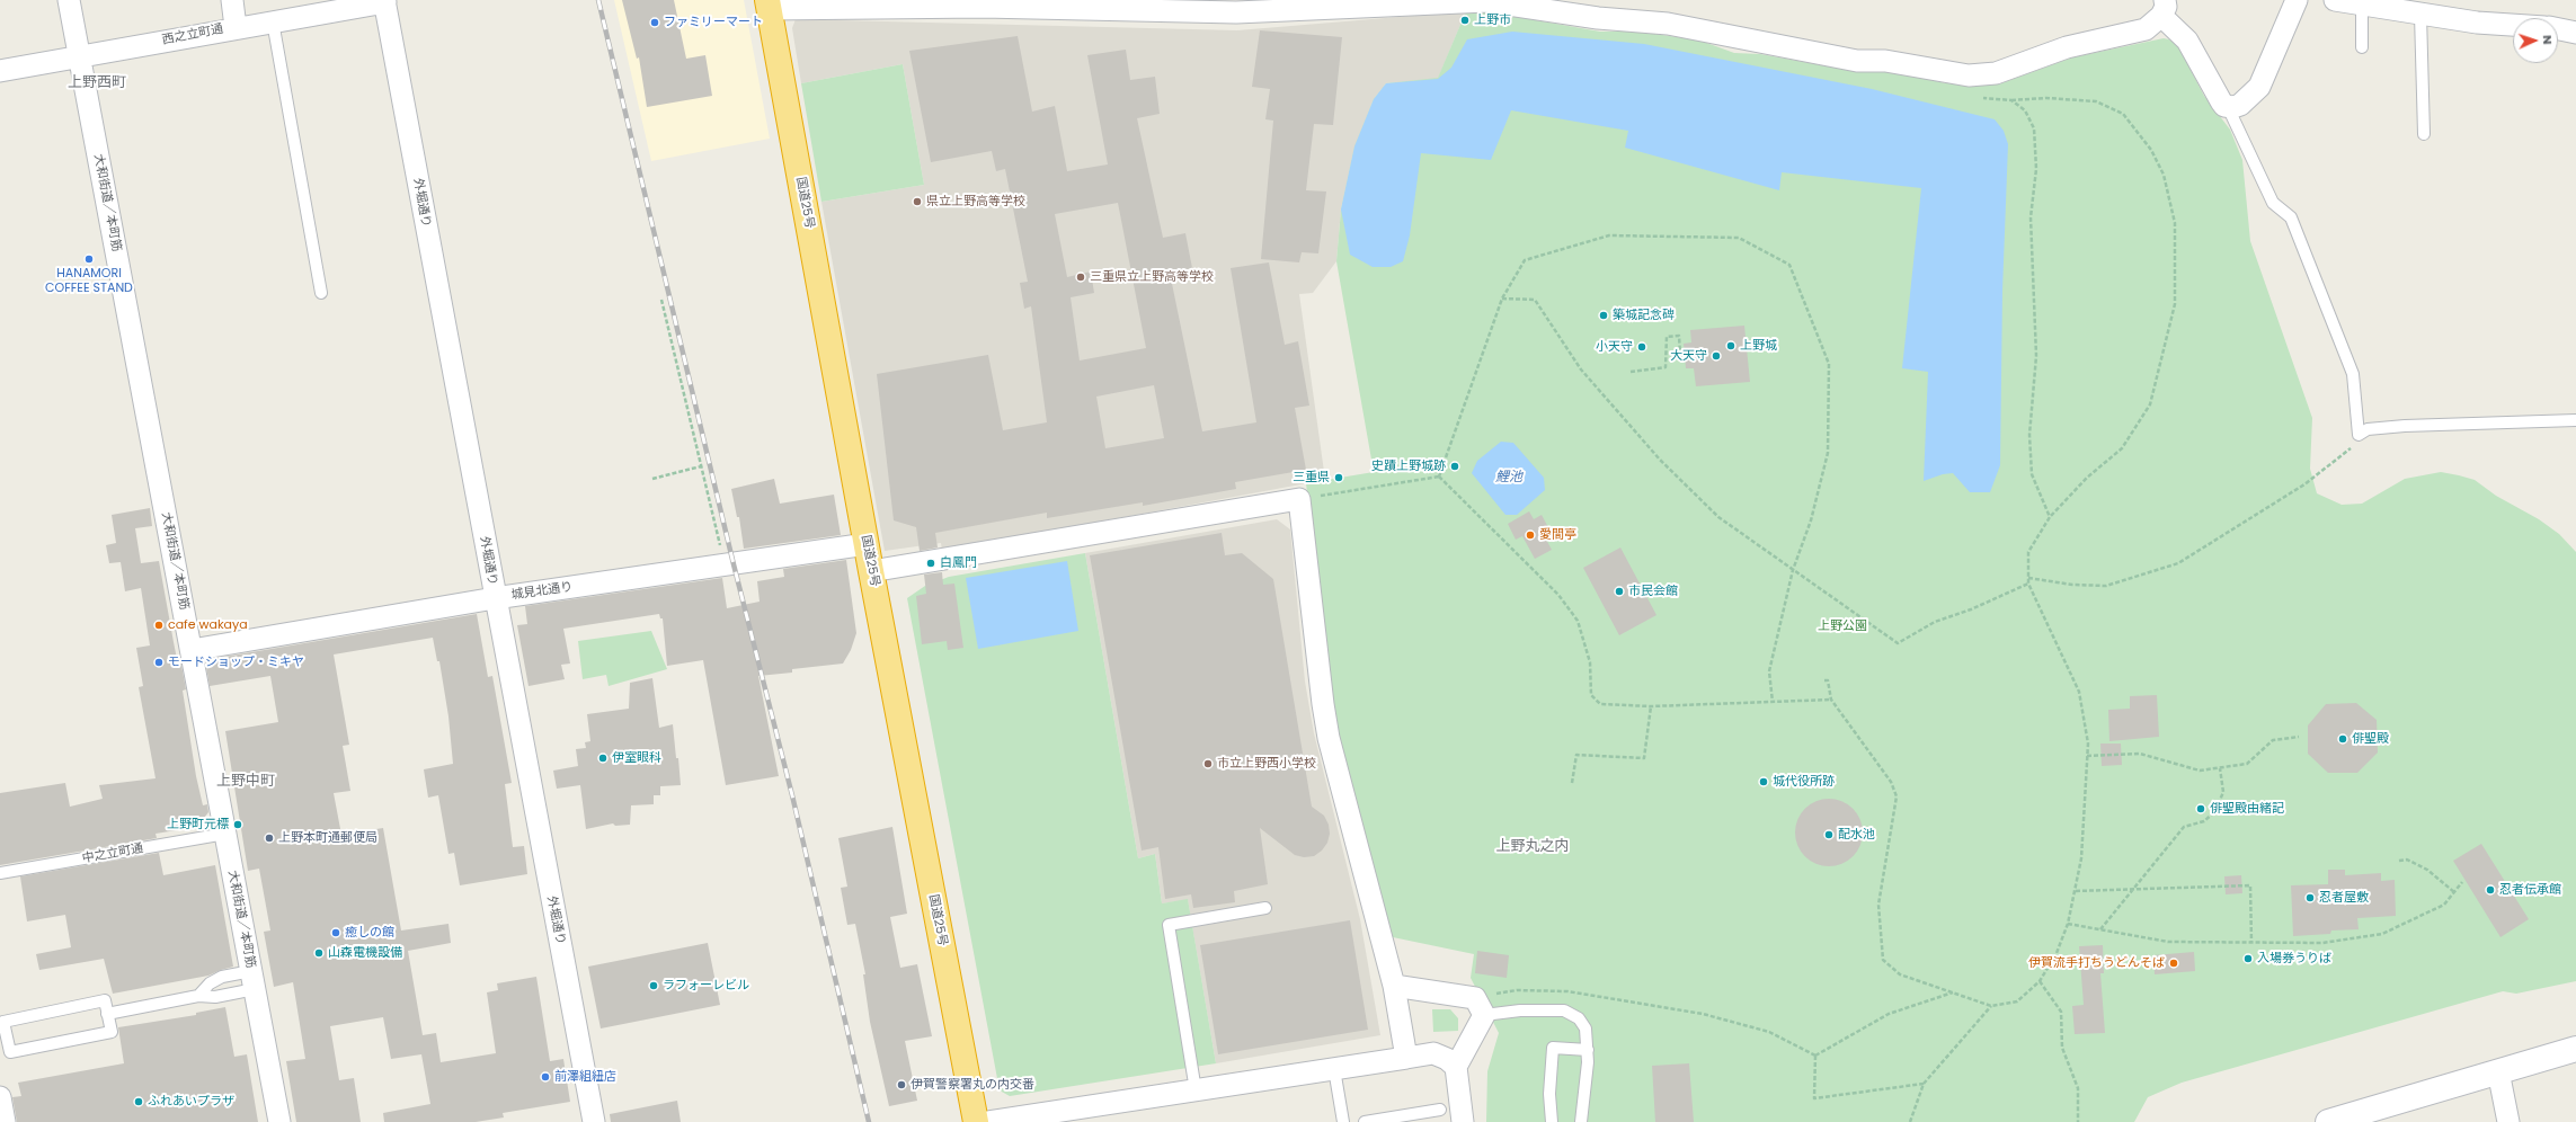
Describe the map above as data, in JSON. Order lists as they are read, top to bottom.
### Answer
{
  "streets": {
    "highway": ["国道25号"],
    "street": [
      "西之立町通",
      "大和街道／本町筋",
      "外堀通り",
      "城見北通り"
    ],
    "lane": ["中之立町通"]
  },
  "crossings": [
    ["西之立町通", "大和街道／本町筋"],
    ["西之立町通", "外堀通り"],
    ["大和街道／本町筋", "城見北通り"],
    ["大和街道／本町筋", "中之立町通"],
    ["外堀通り", "城見北通り"],
    ["国道25号", "城見北通り"]
  ],
  "districts": ["上野西町", "上野中町", "上野丸之内"],
  "water": ["鯉池"],
  "parks": ["上野公園"],
  "places": [
    "上野市",
    "ファミリーマート",
    "県立上野高等学校",
    "HANAMORI COFFEE STAND",
    "三重県立上野高等学校",
    "築城記念碑",
    "上野城",
    "小天守",
    "大天守",
    "史蹟上野城跡",
    "三重県",
    "愛間亭",
    "白鳳門",
    "市民会館",
    "cafe wakaya",
    "モードショップ・ミキヤ",
    "俳聖殿",
    "伊室眼科",
    "市立上野西小学校",
    "城代役所跡",
    "俳聖殿由緒記",
    "上野町元標",
    "配水池",
    "上野本町通郵便局",
    "忍者伝承館",
    "忍者屋敷",
    "癒しの館",
    "山森電機設備",
    "入場券うりば",
    "伊賀流手打ちうどんそば",
    "ラフォーレビル",
    "前澤組紐店",
    "伊賀警察署丸の内交番",
    "ふれあいプラザ"
  ],
  "north": "right"
}
